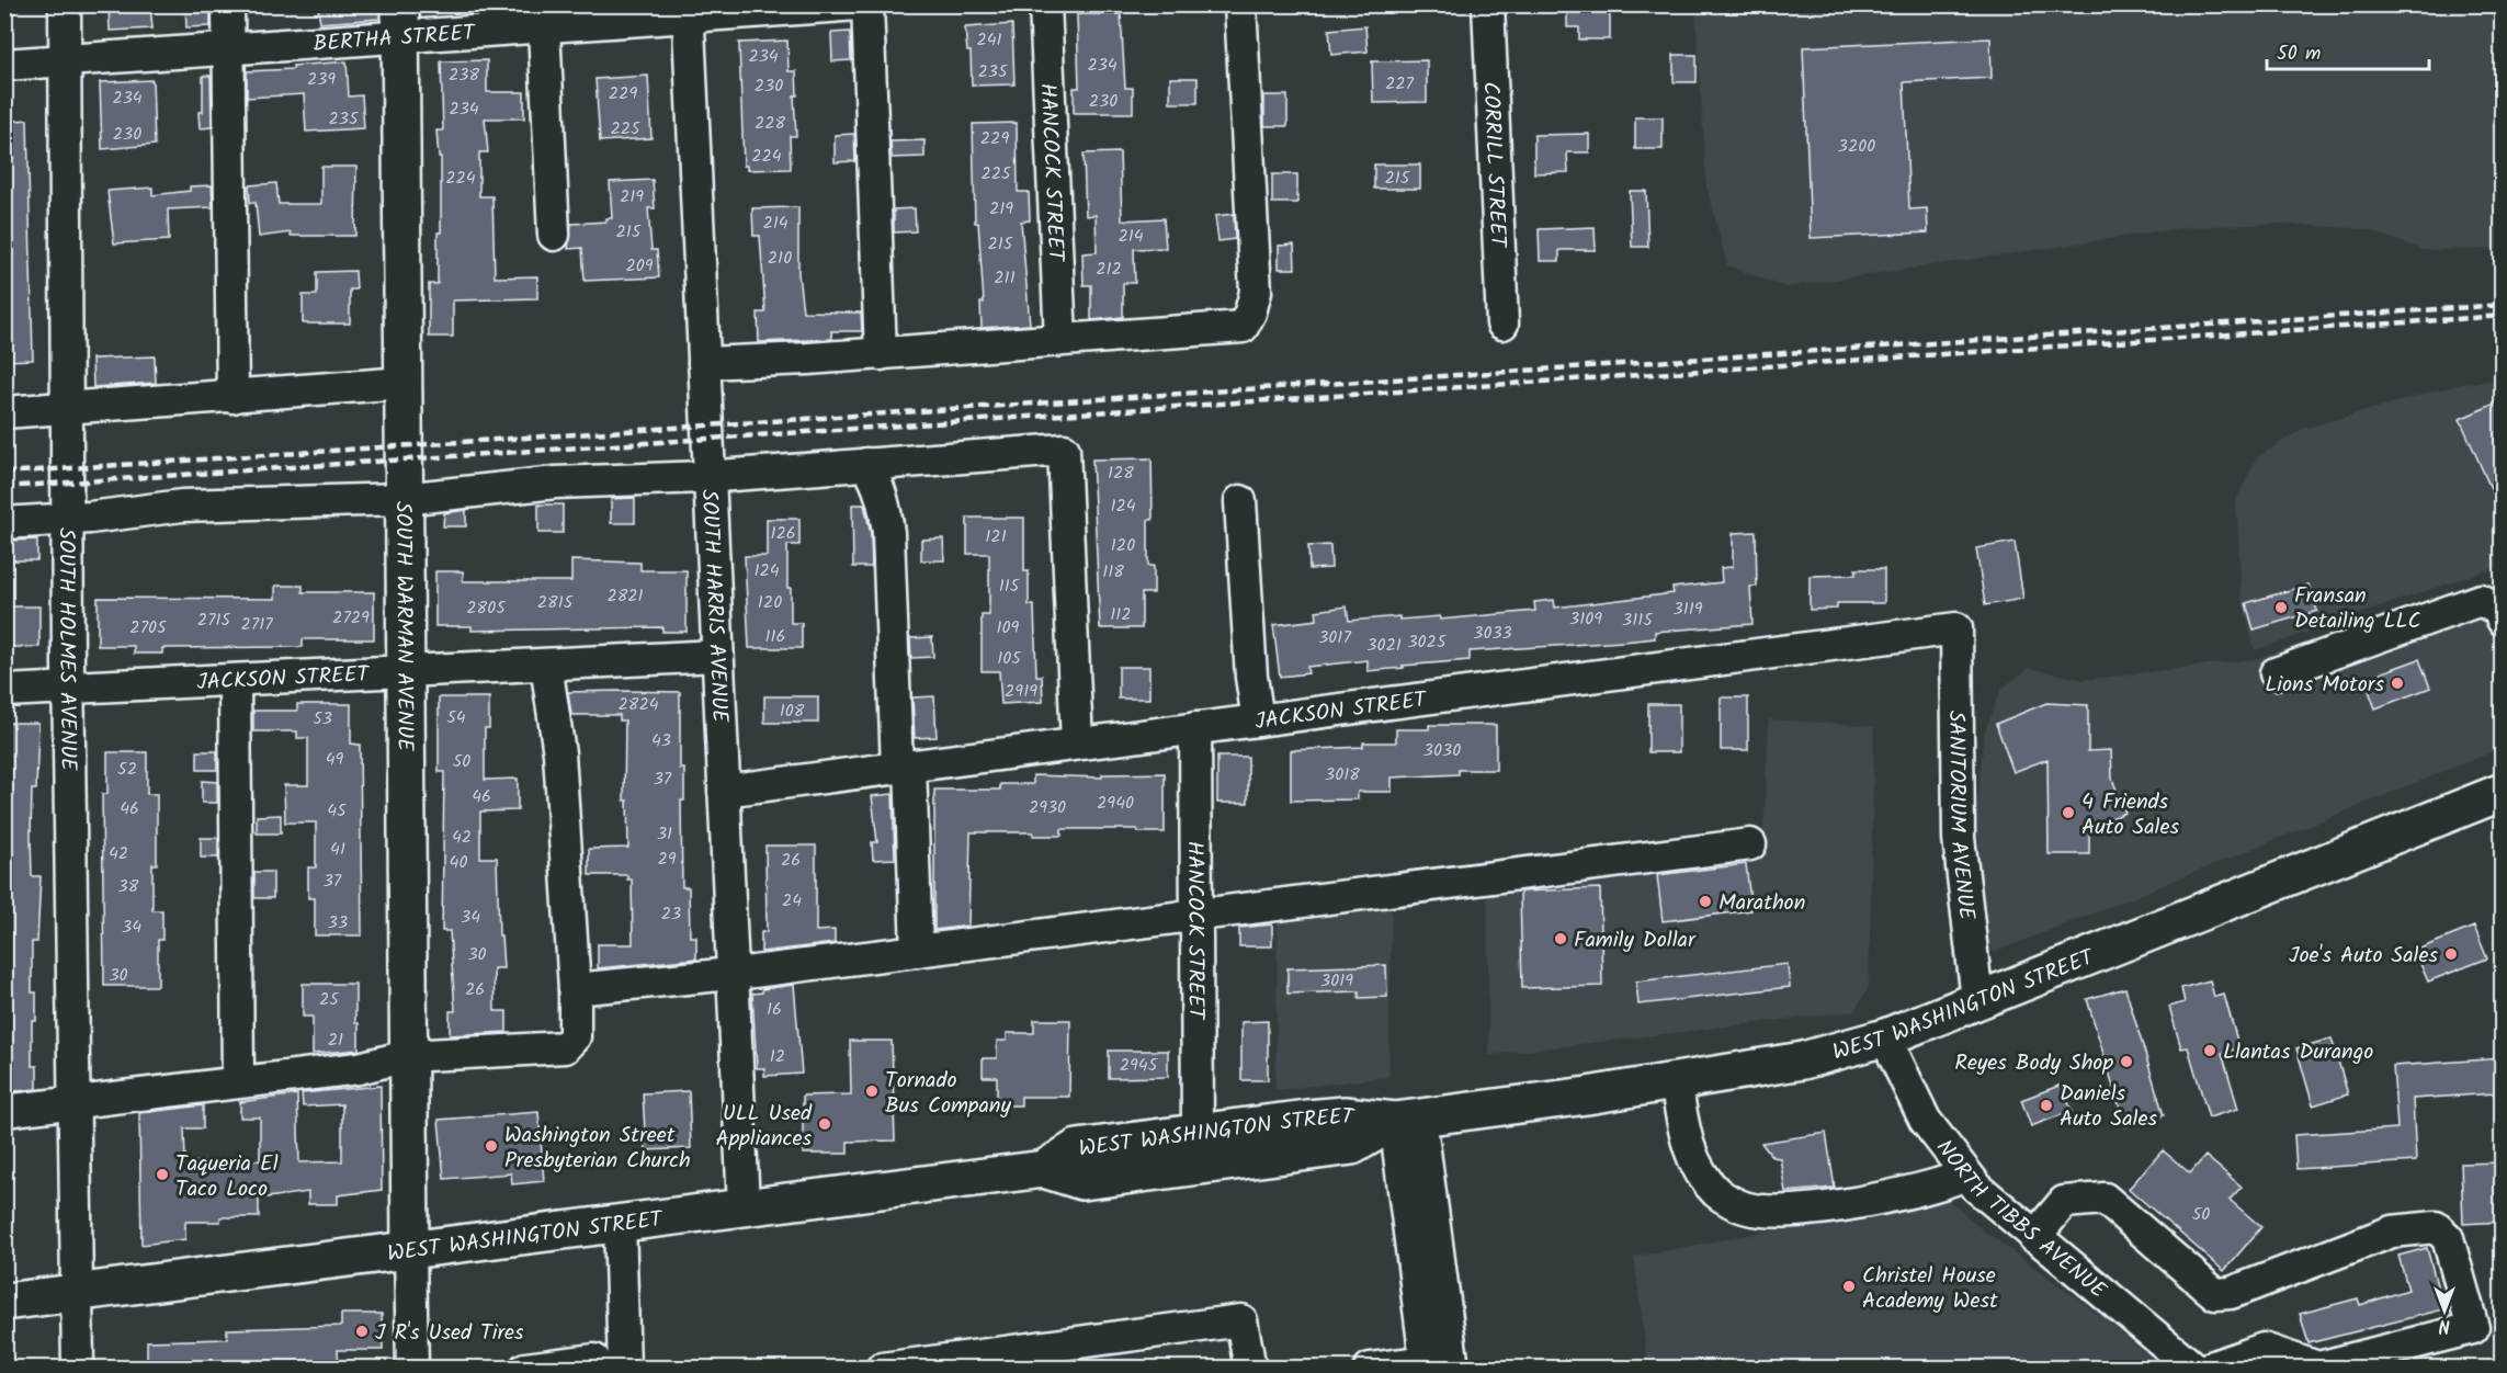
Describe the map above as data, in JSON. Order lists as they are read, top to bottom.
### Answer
{
  "streets": {
    "main road": ["SOUTH WARMAN AVENUE", "WEST WASHINGTON STREET"],
    "street": [
      "BERTHA STREET",
      "CORRILL STREET",
      "HANCOCK STREET",
      "SOUTH HARRIS AVENUE",
      "SOUTH HOLMES AVENUE",
      "JACKSON STREET",
      "SANITORIUM AVENUE",
      "NORTH TIBBS AVENUE"
    ]
  },
  "crossings": [
    ["BERTHA STREET", "SOUTH HARRIS AVENUE"],
    ["BERTHA STREET", "SOUTH WARMAN AVENUE"],
    ["BERTHA STREET", "SOUTH HOLMES AVENUE"],
    ["HANCOCK STREET", "JACKSON STREET"],
    ["HANCOCK STREET", "WEST WASHINGTON STREET"],
    ["SOUTH HARRIS AVENUE", "JACKSON STREET"],
    ["SOUTH HARRIS AVENUE", "WEST WASHINGTON STREET"],
    ["SOUTH WARMAN AVENUE", "JACKSON STREET"],
    ["SOUTH WARMAN AVENUE", "WEST WASHINGTON STREET"],
    ["SOUTH HOLMES AVENUE", "JACKSON STREET"],
    ["SOUTH HOLMES AVENUE", "WEST WASHINGTON STREET"],
    ["JACKSON STREET", "SANITORIUM AVENUE"],
    ["SANITORIUM AVENUE", "WEST WASHINGTON STREET"],
    ["WEST WASHINGTON STREET", "NORTH TIBBS AVENUE"]
  ],
  "places": [
    "Fransan Detailing LLC",
    "Lions Motors",
    "4 Friends Auto Sales",
    "Marathon",
    "Family Dollar",
    "Joe's Auto Sales",
    "Llantas Durango",
    "Reyes Body Shop",
    "Tornado Bus Company",
    "Daniels Auto Sales",
    "ULL Used Appliances",
    "Washington Street Presbyterian Church",
    "Taqueria El Taco Loco",
    "Christel House Academy West",
    "J R's Used Tires"
  ],
  "house_numbers": [
    "241",
    "234",
    "234",
    "235",
    "238",
    "239",
    "227",
    "230",
    "229",
    "234",
    "230",
    "234",
    "235",
    "228",
    "225",
    "230",
    "229",
    "3200",
    "224",
    "225",
    "224",
    "215",
    "219",
    "219",
    "214",
    "215",
    "214",
    "215",
    "210",
    "209",
    "212",
    "211",
    "128",
    "124",
    "126",
    "121",
    "120",
    "124",
    "118",
    "115",
    "2821",
    "2815",
    "120",
    "2805",
    "3119",
    "112",
    "2729",
    "3109",
    "2715",
    "3115",
    "2717",
    "2705",
    "109",
    "3033",
    "116",
    "3017",
    "3025",
    "3021",
    "105",
    "2919",
    "2824",
    "108",
    "54",
    "53",
    "43",
    "3030",
    "49",
    "50",
    "52",
    "3018",
    "37",
    "46",
    "2940",
    "2930",
    "46",
    "45",
    "31",
    "42",
    "41",
    "42",
    "29",
    "26",
    "40",
    "37",
    "38",
    "24",
    "23",
    "34",
    "33",
    "34",
    "30",
    "30",
    "3019",
    "26",
    "25",
    "16",
    "21",
    "12",
    "2945",
    "50"
  ],
  "scale_bar": "50 m",
  "north": "bottom"
}
